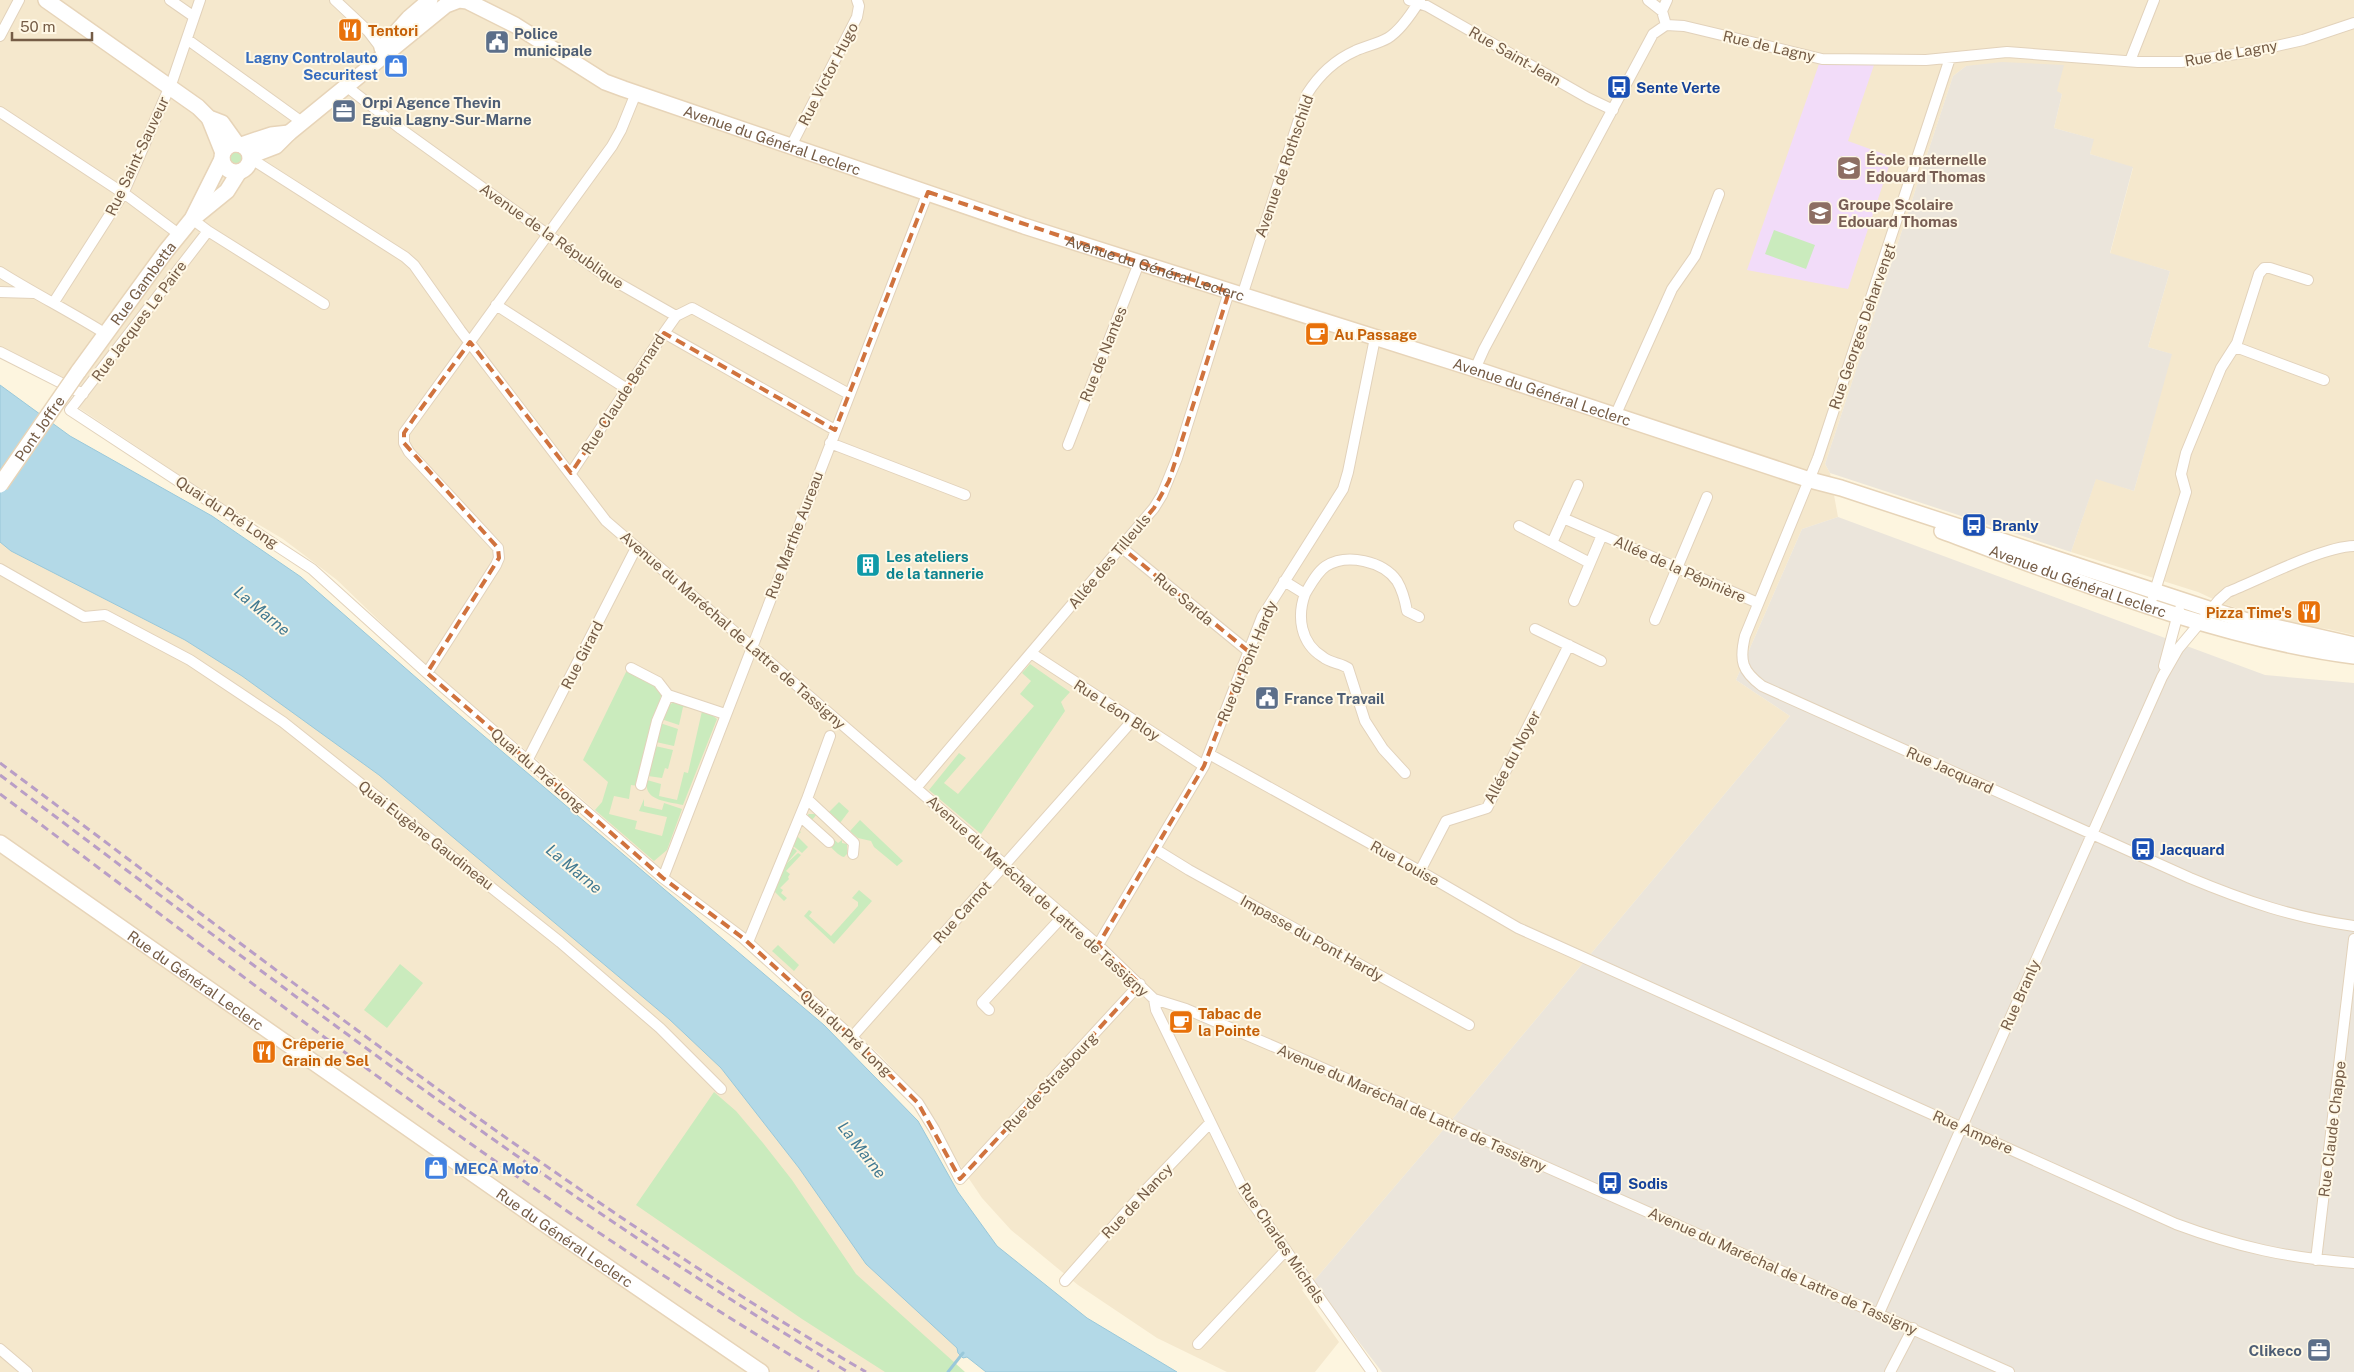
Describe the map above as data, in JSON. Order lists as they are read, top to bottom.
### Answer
{
  "streets": {
    "main road": [
      "Avenue du Général Leclerc",
      "Rue Gambetta",
      "Pont Joffre",
      "Rue du Général Leclerc"
    ],
    "street": [
      "Rue de Lagny",
      "Rue Saint-Jean",
      "Rue Victor Hugo",
      "Rue Saint-Sauveur",
      "Avenue de Rothschild",
      "Avenue de la République",
      "Rue Jacques Le Paire",
      "Rue Georges Deharvengt",
      "Rue de Nantes",
      "Rue Claude Bernard",
      "Quai du Pré Long",
      "Rue Marthe Aureau",
      "Allée des Tilleuls",
      "Allée de la Pépinière",
      "Rue Sarda",
      "Avenue du Maréchal de Lattre de Tassigny",
      "Rue Girard",
      "Rue du Pont Hardy",
      "Rue Léon Bloy",
      "Allée du Noyer",
      "Rue Jacquard",
      "Quai Eugène Gaudineau",
      "Rue Louise",
      "Rue Carnot",
      "Impasse du Pont Hardy",
      "Rue Branly",
      "Rue de Strasbourg",
      "Rue Claude Chappe",
      "Rue Ampère",
      "Rue de Nancy",
      "Rue Charles Michels"
    ]
  },
  "crossings": [
    ["Rue de Lagny", "Rue Georges Deharvengt"],
    ["Rue Saint-Jean", "Avenue de Rothschild"],
    ["Rue Victor Hugo", "Avenue du Général Leclerc"],
    ["Avenue du Général Leclerc", "Avenue de Rothschild"],
    ["Avenue du Général Leclerc", "Rue Georges Deharvengt"],
    ["Avenue du Général Leclerc", "Rue de Nantes"],
    ["Avenue du Général Leclerc", "Rue Marthe Aureau"],
    ["Avenue du Général Leclerc", "Allée des Tilleuls"],
    ["Avenue du Général Leclerc", "Rue du Pont Hardy"],
    ["Avenue du Général Leclerc", "Rue Jacquard"],
    ["Avenue du Général Leclerc", "Rue Branly"],
    ["Avenue de Rothschild", "Allée des Tilleuls"],
    ["Avenue de la République", "Rue Claude Bernard"],
    ["Rue Gambetta", "Pont Joffre"],
    ["Rue Gambetta", "Avenue du Maréchal de Lattre de Tassigny"],
    ["Rue Jacques Le Paire", "Quai du Pré Long"],
    ["Rue Georges Deharvengt", "Rue Jacquard"],
    ["Rue Claude Bernard", "Avenue du Maréchal de Lattre de Tassigny"],
    ["Quai du Pré Long", "Rue Marthe Aureau"],
    ["Quai du Pré Long", "Rue Girard"],
    ["Quai du Pré Long", "Rue Carnot"],
    ["Quai du Pré Long", "Rue de Strasbourg"],
    ["Rue Marthe Aureau", "Avenue du Maréchal de Lattre de Tassigny"],
    ["Allée des Tilleuls", "Rue Sarda"],
    ["Allée des Tilleuls", "Avenue du Maréchal de Lattre de Tassigny"],
    ["Allée des Tilleuls", "Rue Léon Bloy"],
    ["Allée de la Pépinière", "Rue Jacquard"],
    ["Rue Sarda", "Rue du Pont Hardy"],
    ["Avenue du Maréchal de Lattre de Tassigny", "Rue Girard"],
    ["Avenue du Maréchal de Lattre de Tassigny", "Rue du Pont Hardy"],
    ["Avenue du Maréchal de Lattre de Tassigny", "Rue Carnot"],
    ["Avenue du Maréchal de Lattre de Tassigny", "Rue Branly"],
    ["Avenue du Maréchal de Lattre de Tassigny", "Rue de Strasbourg"],
    ["Avenue du Maréchal de Lattre de Tassigny", "Rue Charles Michels"],
    ["Rue du Pont Hardy", "Rue Léon Bloy"],
    ["Rue du Pont Hardy", "Rue Louise"],
    ["Rue du Pont Hardy", "Impasse du Pont Hardy"],
    ["Rue Léon Bloy", "Rue Carnot"],
    ["Allée du Noyer", "Rue Louise"],
    ["Rue Jacquard", "Rue Branly"],
    ["Rue Louise", "Rue Ampère"],
    ["Rue Branly", "Rue Ampère"],
    ["Rue Claude Chappe", "Rue Ampère"],
    ["Rue de Nancy", "Rue Charles Michels"]
  ],
  "water": ["La Marne"],
  "places": {
    "restaurant": ["Tentori", "Pizza Time's", "Crêperie Grain de Sel"],
    "public building": ["Police municipale", "France Travail"],
    "shop": ["Lagny Controlauto Securitest", "MECA Moto"],
    "bus stop": [
      "Sente Verte",
      "Branly",
      "Jacquard",
      "Sodis"
    ],
    "office": ["Orpi Agence Thevin Eguia Lagny-Sur-Marne", "Clikeco"],
    "school or university": ["École maternelle Edouard Thomas", "Groupe Scolaire Edouard Thomas"],
    "cafe": ["Au Passage", "Tabac de la Pointe"],
    "building": ["Les ateliers de la tannerie"]
  },
  "scale_bar": "50 m"
}
